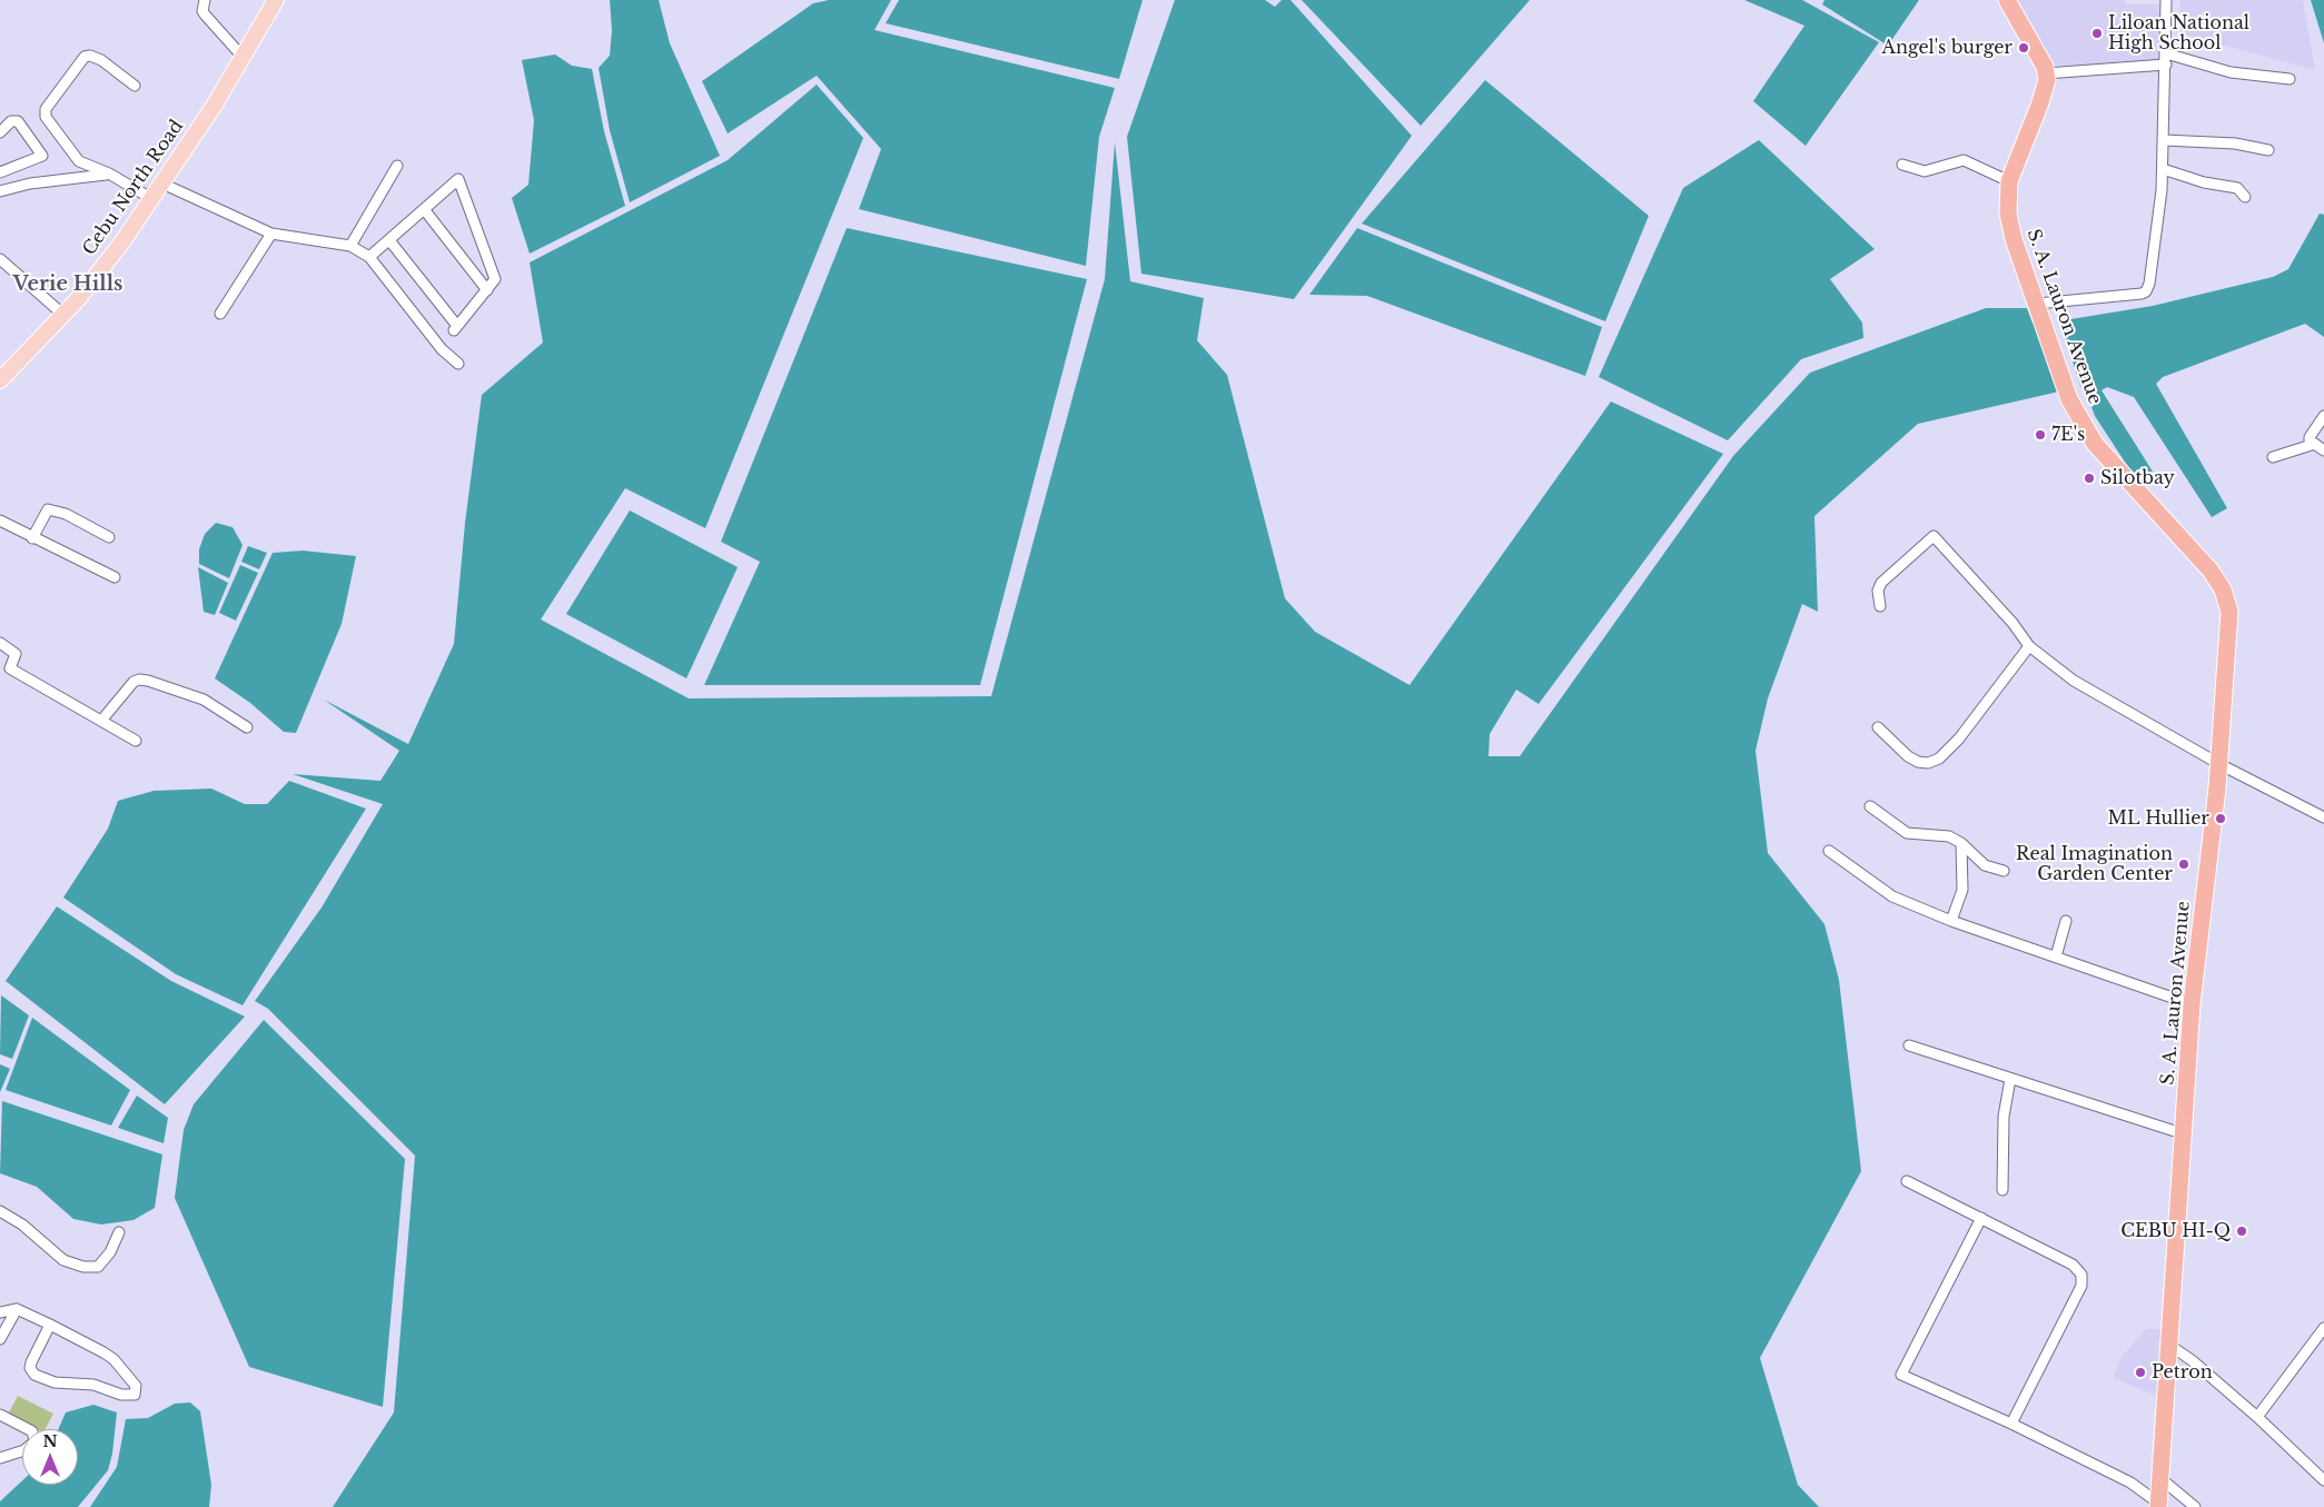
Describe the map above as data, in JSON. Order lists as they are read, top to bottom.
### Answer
{
  "streets": {
    "highway": ["S. A. Lauron Avenue"],
    "main road": ["Cebu North Road"]
  },
  "districts": ["Verie Hills"],
  "places": [
    "Liloan National High School",
    "Angel's burger",
    "7E's",
    "Silotbay",
    "ML Hullier",
    "Real Imagination Garden Center",
    "CEBU HI-Q",
    "Petron"
  ],
  "north": "top"
}
